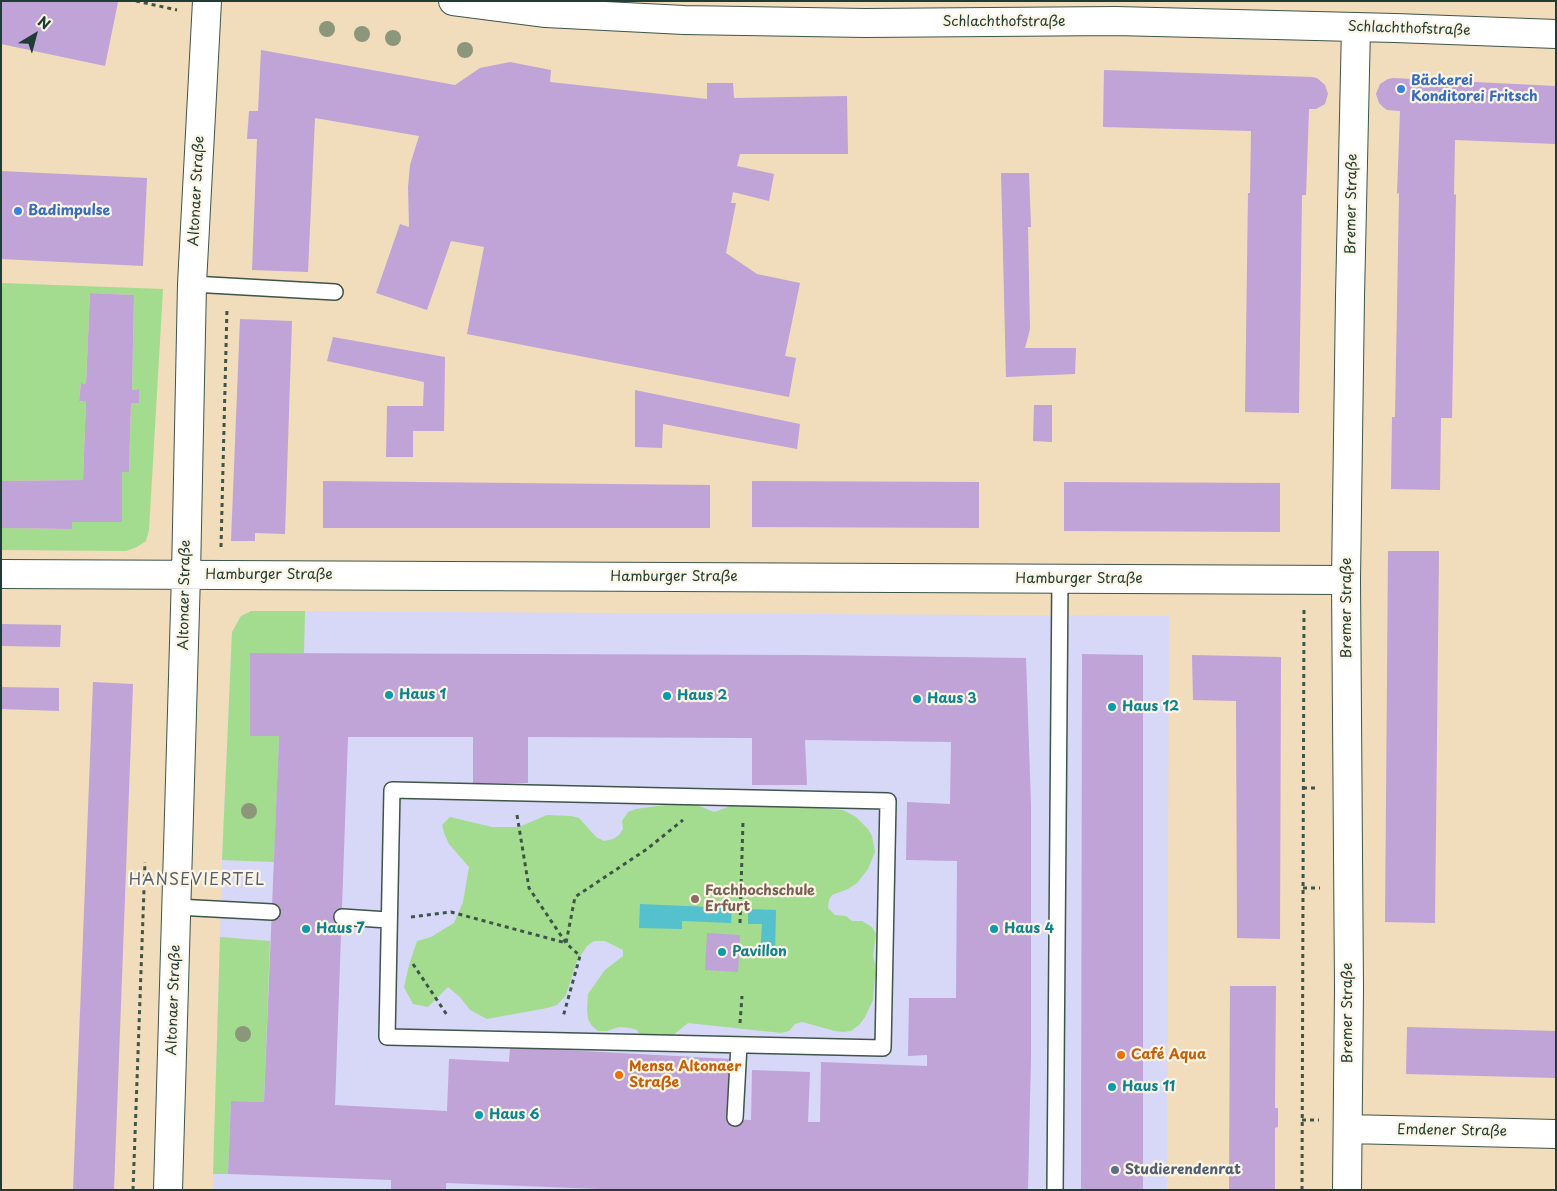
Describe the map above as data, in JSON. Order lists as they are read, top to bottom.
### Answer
{
  "streets": {
    "street": [
      "Schlachthofstraße",
      "Altonaer Straße",
      "Bremer Straße",
      "Hamburger Straße",
      "Emdener Straße"
    ]
  },
  "crossings": [
    ["Schlachthofstraße", "Bremer Straße"],
    ["Altonaer Straße", "Hamburger Straße"],
    ["Bremer Straße", "Hamburger Straße"],
    ["Bremer Straße", "Emdener Straße"]
  ],
  "districts": ["HANSEVIERTEL"],
  "places": [
    "Bäckerei Konditorei Fritsch",
    "Badimpulse",
    "Haus 1",
    "Haus 2",
    "Haus 3",
    "Haus 12",
    "Fachhochschule Erfurt",
    "Haus 7",
    "Haus 4",
    "Pavillon",
    "Café Aqua",
    "Mensa Altonaer Straße",
    "Haus 11",
    "Haus 6",
    "Studierendenrat"
  ],
  "north": "top right"
}
